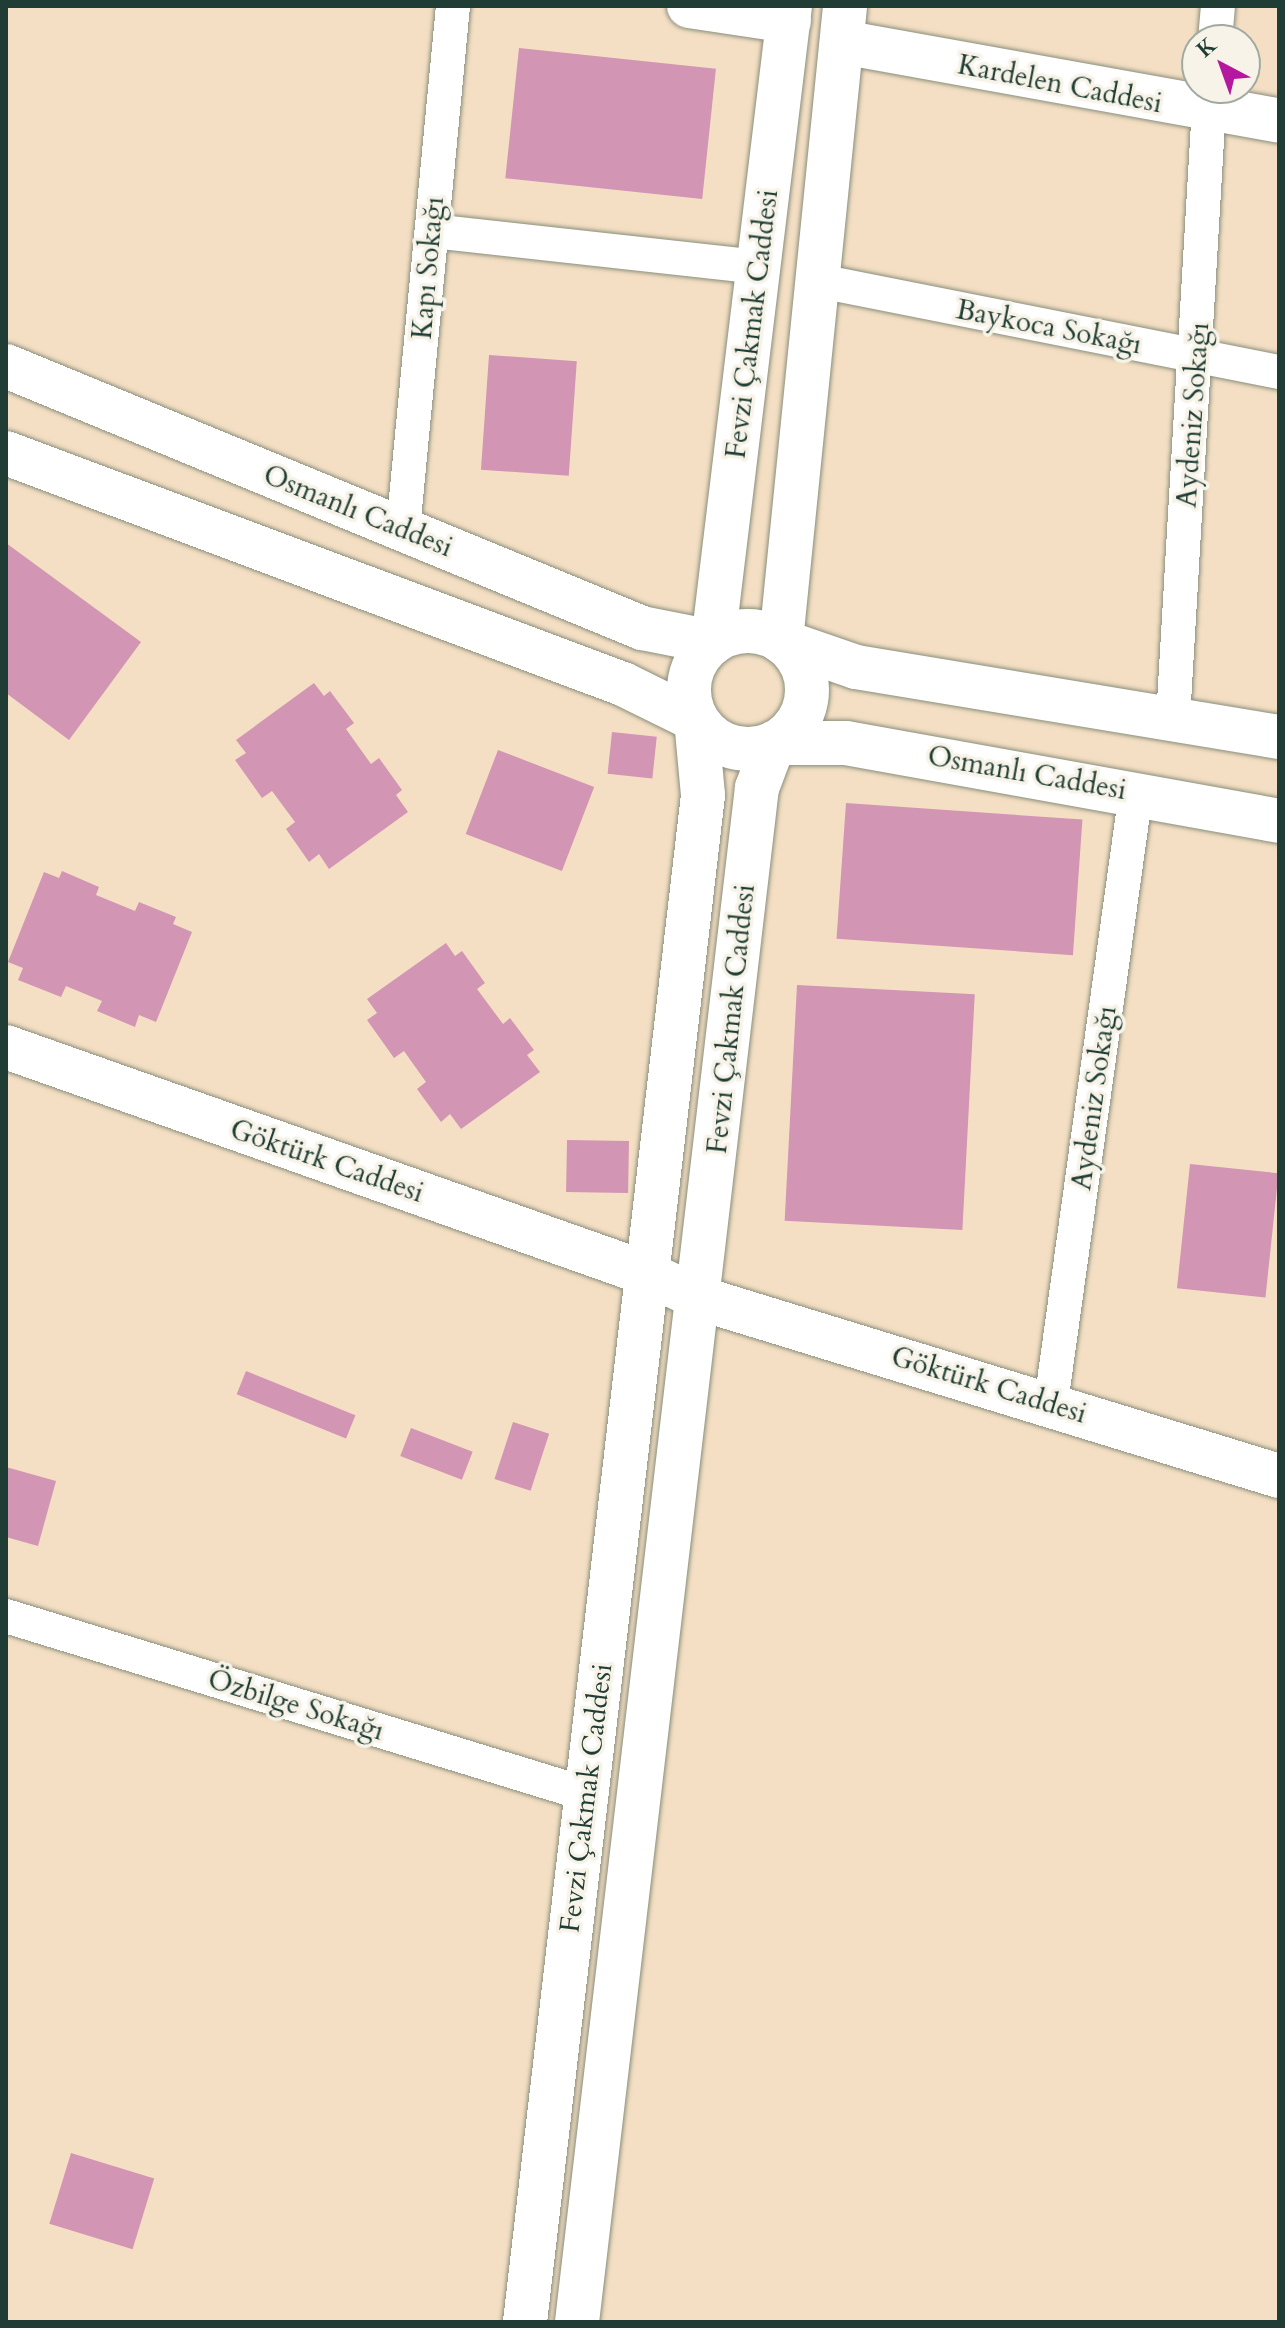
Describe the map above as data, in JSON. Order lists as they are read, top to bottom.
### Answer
{
  "streets": {
    "main road": [
      "Kardelen Caddesi",
      "Fevzi Çakmak Caddesi",
      "Osmanlı Caddesi",
      "Göktürk Caddesi"
    ],
    "street": [
      "Kapı Sokağı",
      "Baykoca Sokağı",
      "Aydeniz Sokağı",
      "Özbilge Sokağı"
    ]
  },
  "crossings": [
    ["Kapı Sokağı", "Osmanlı Caddesi"],
    ["Fevzi Çakmak Caddesi", "Osmanlı Caddesi"],
    ["Fevzi Çakmak Caddesi", "Göktürk Caddesi"],
    ["Fevzi Çakmak Caddesi", "Özbilge Sokağı"],
    ["Baykoca Sokağı", "Aydeniz Sokağı"],
    ["Aydeniz Sokağı", "Osmanlı Caddesi"],
    ["Aydeniz Sokağı", "Göktürk Caddesi"]
  ],
  "north": "top left"
}
